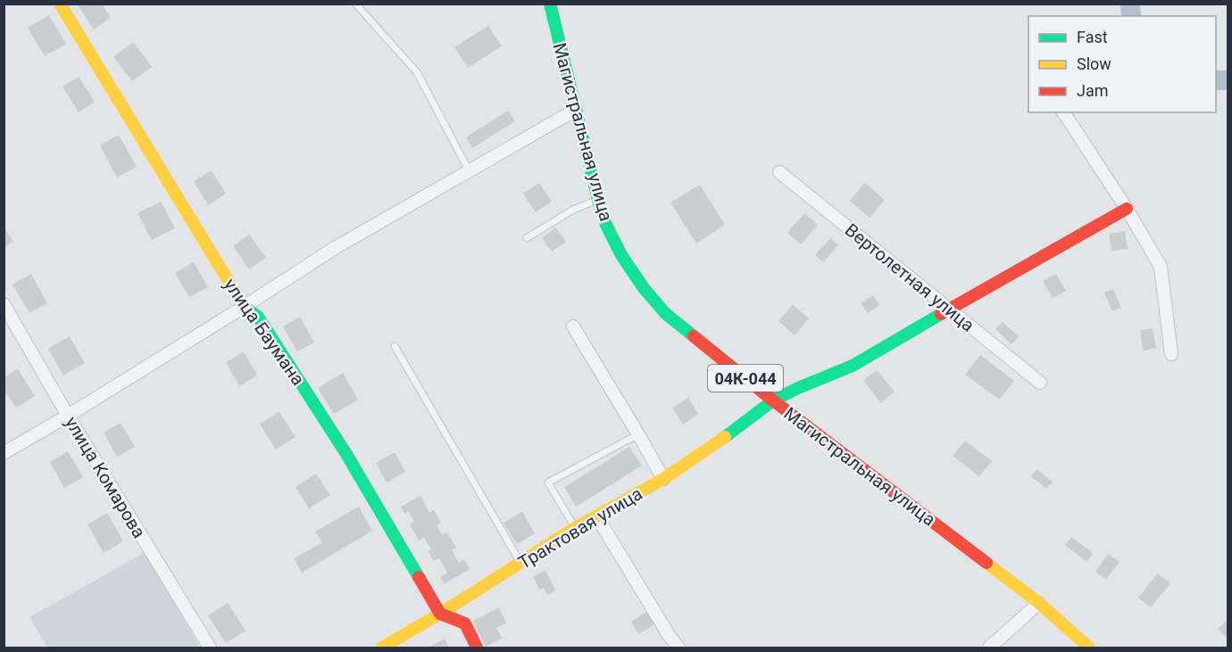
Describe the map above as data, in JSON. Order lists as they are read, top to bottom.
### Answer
{
  "streets": {
    "street": [
      "Магистральная улица",
      "Вертолетная улица",
      "улица Баумана",
      "04К-044",
      "улица Комарова",
      "Трактовая улица"
    ]
  },
  "crossings": [
    ["Магистральная улица", "Трактовая улица"],
    ["Вертолетная улица", "Трактовая улица"],
    ["улица Баумана", "Трактовая улица"]
  ],
  "legend": ["Fast", "Slow", "Jam"]
}
